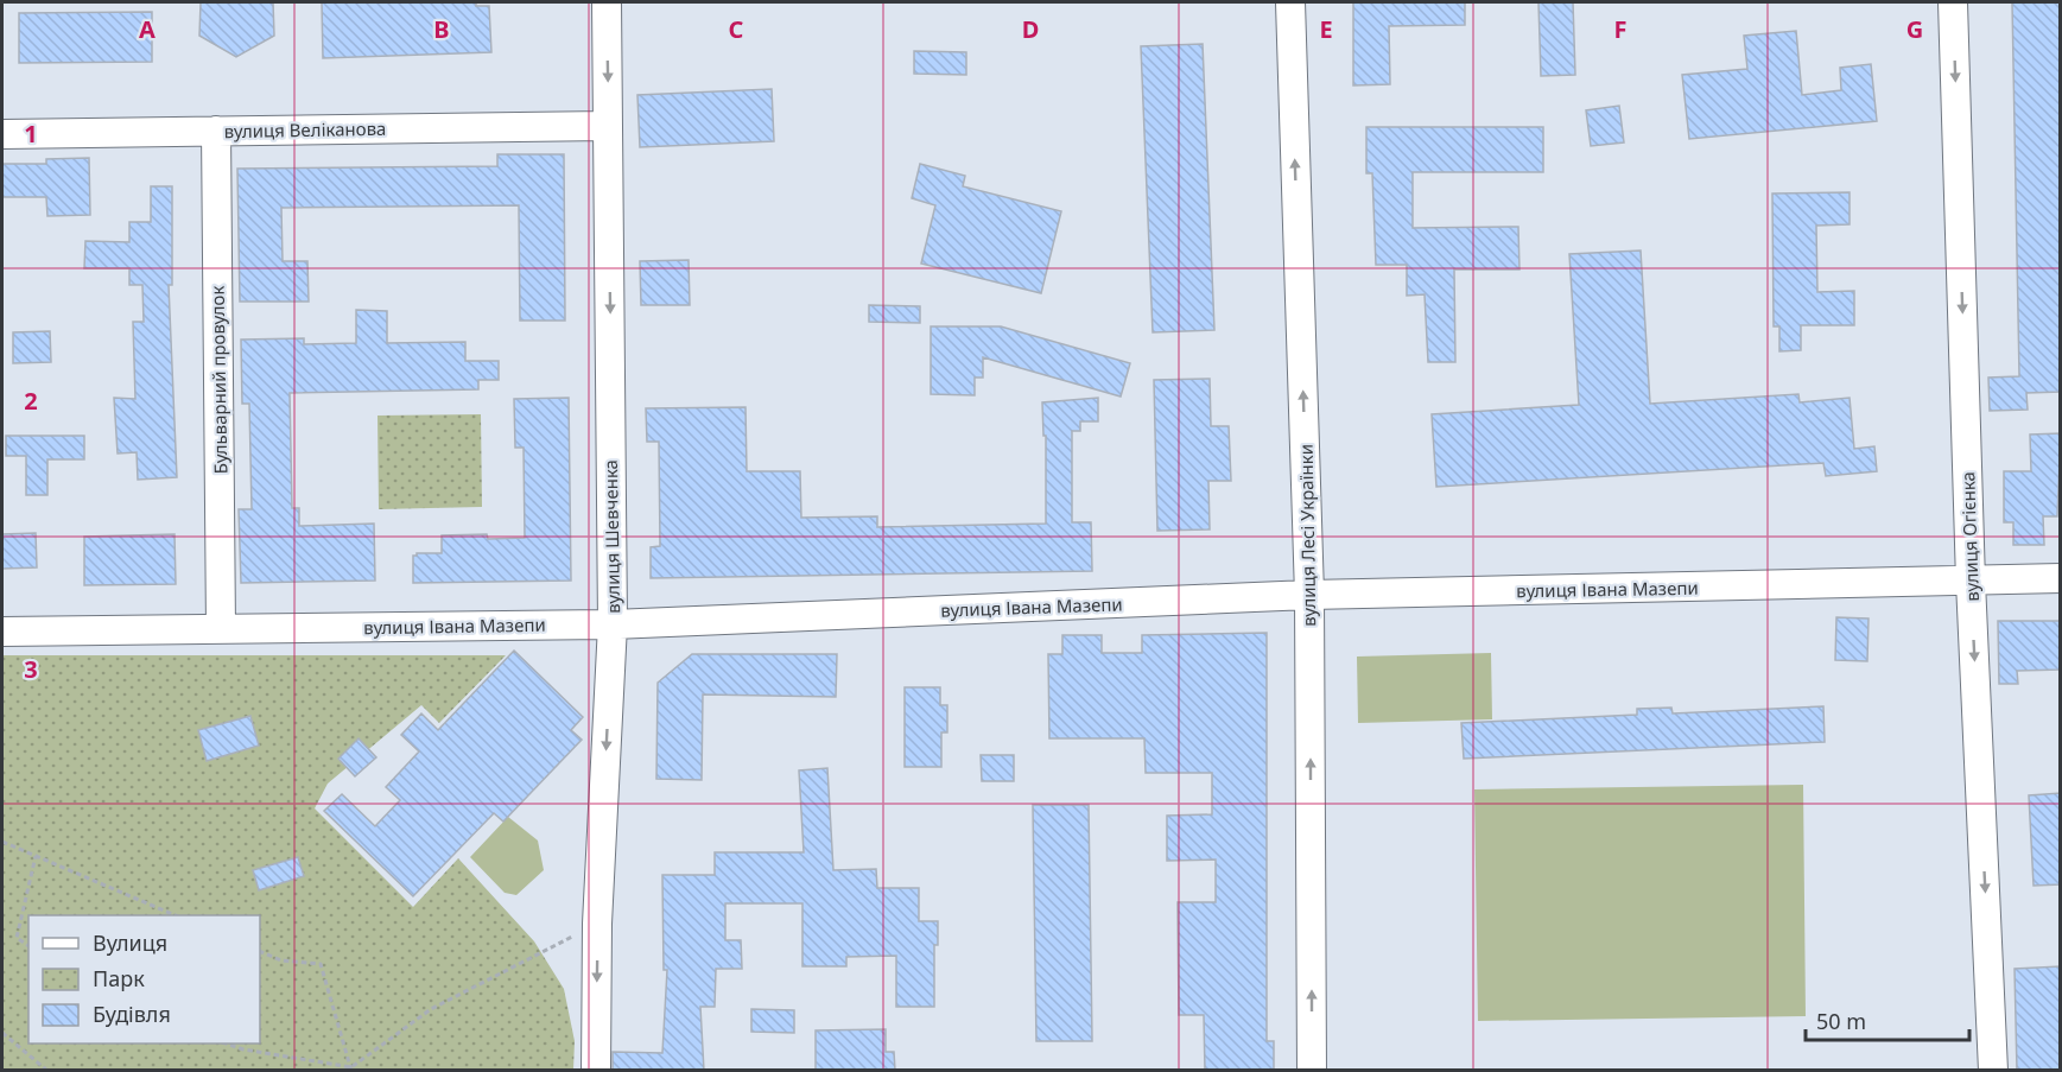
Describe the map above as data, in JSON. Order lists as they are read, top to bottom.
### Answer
{
  "streets": {
    "street": [
      "вулиця Веліканова",
      "Бульварний провулок",
      "вулиця Лесі Українки",
      "вулиця Шевченка",
      "вулиця Огієнка",
      "вулиця Івана Мазепи"
    ]
  },
  "crossings": [
    ["вулиця Веліканова", "Бульварний провулок"],
    ["вулиця Веліканова", "вулиця Шевченка"],
    ["Бульварний провулок", "вулиця Івана Мазепи"],
    ["вулиця Лесі Українки", "вулиця Івана Мазепи"],
    ["вулиця Шевченка", "вулиця Івана Мазепи"],
    ["вулиця Огієнка", "вулиця Івана Мазепи"]
  ],
  "one_way": ["вулиця Лесі Українки", "вулиця Шевченка", "вулиця Огієнка"],
  "legend": ["Вулиця", "Парк", "Будівля"],
  "scale_bar": "50 m",
  "grid": {
    "columns": [
      "A",
      "B",
      "C",
      "D",
      "E",
      "F",
      "G"
    ],
    "rows": ["1", "2", "3"]
  }
}
